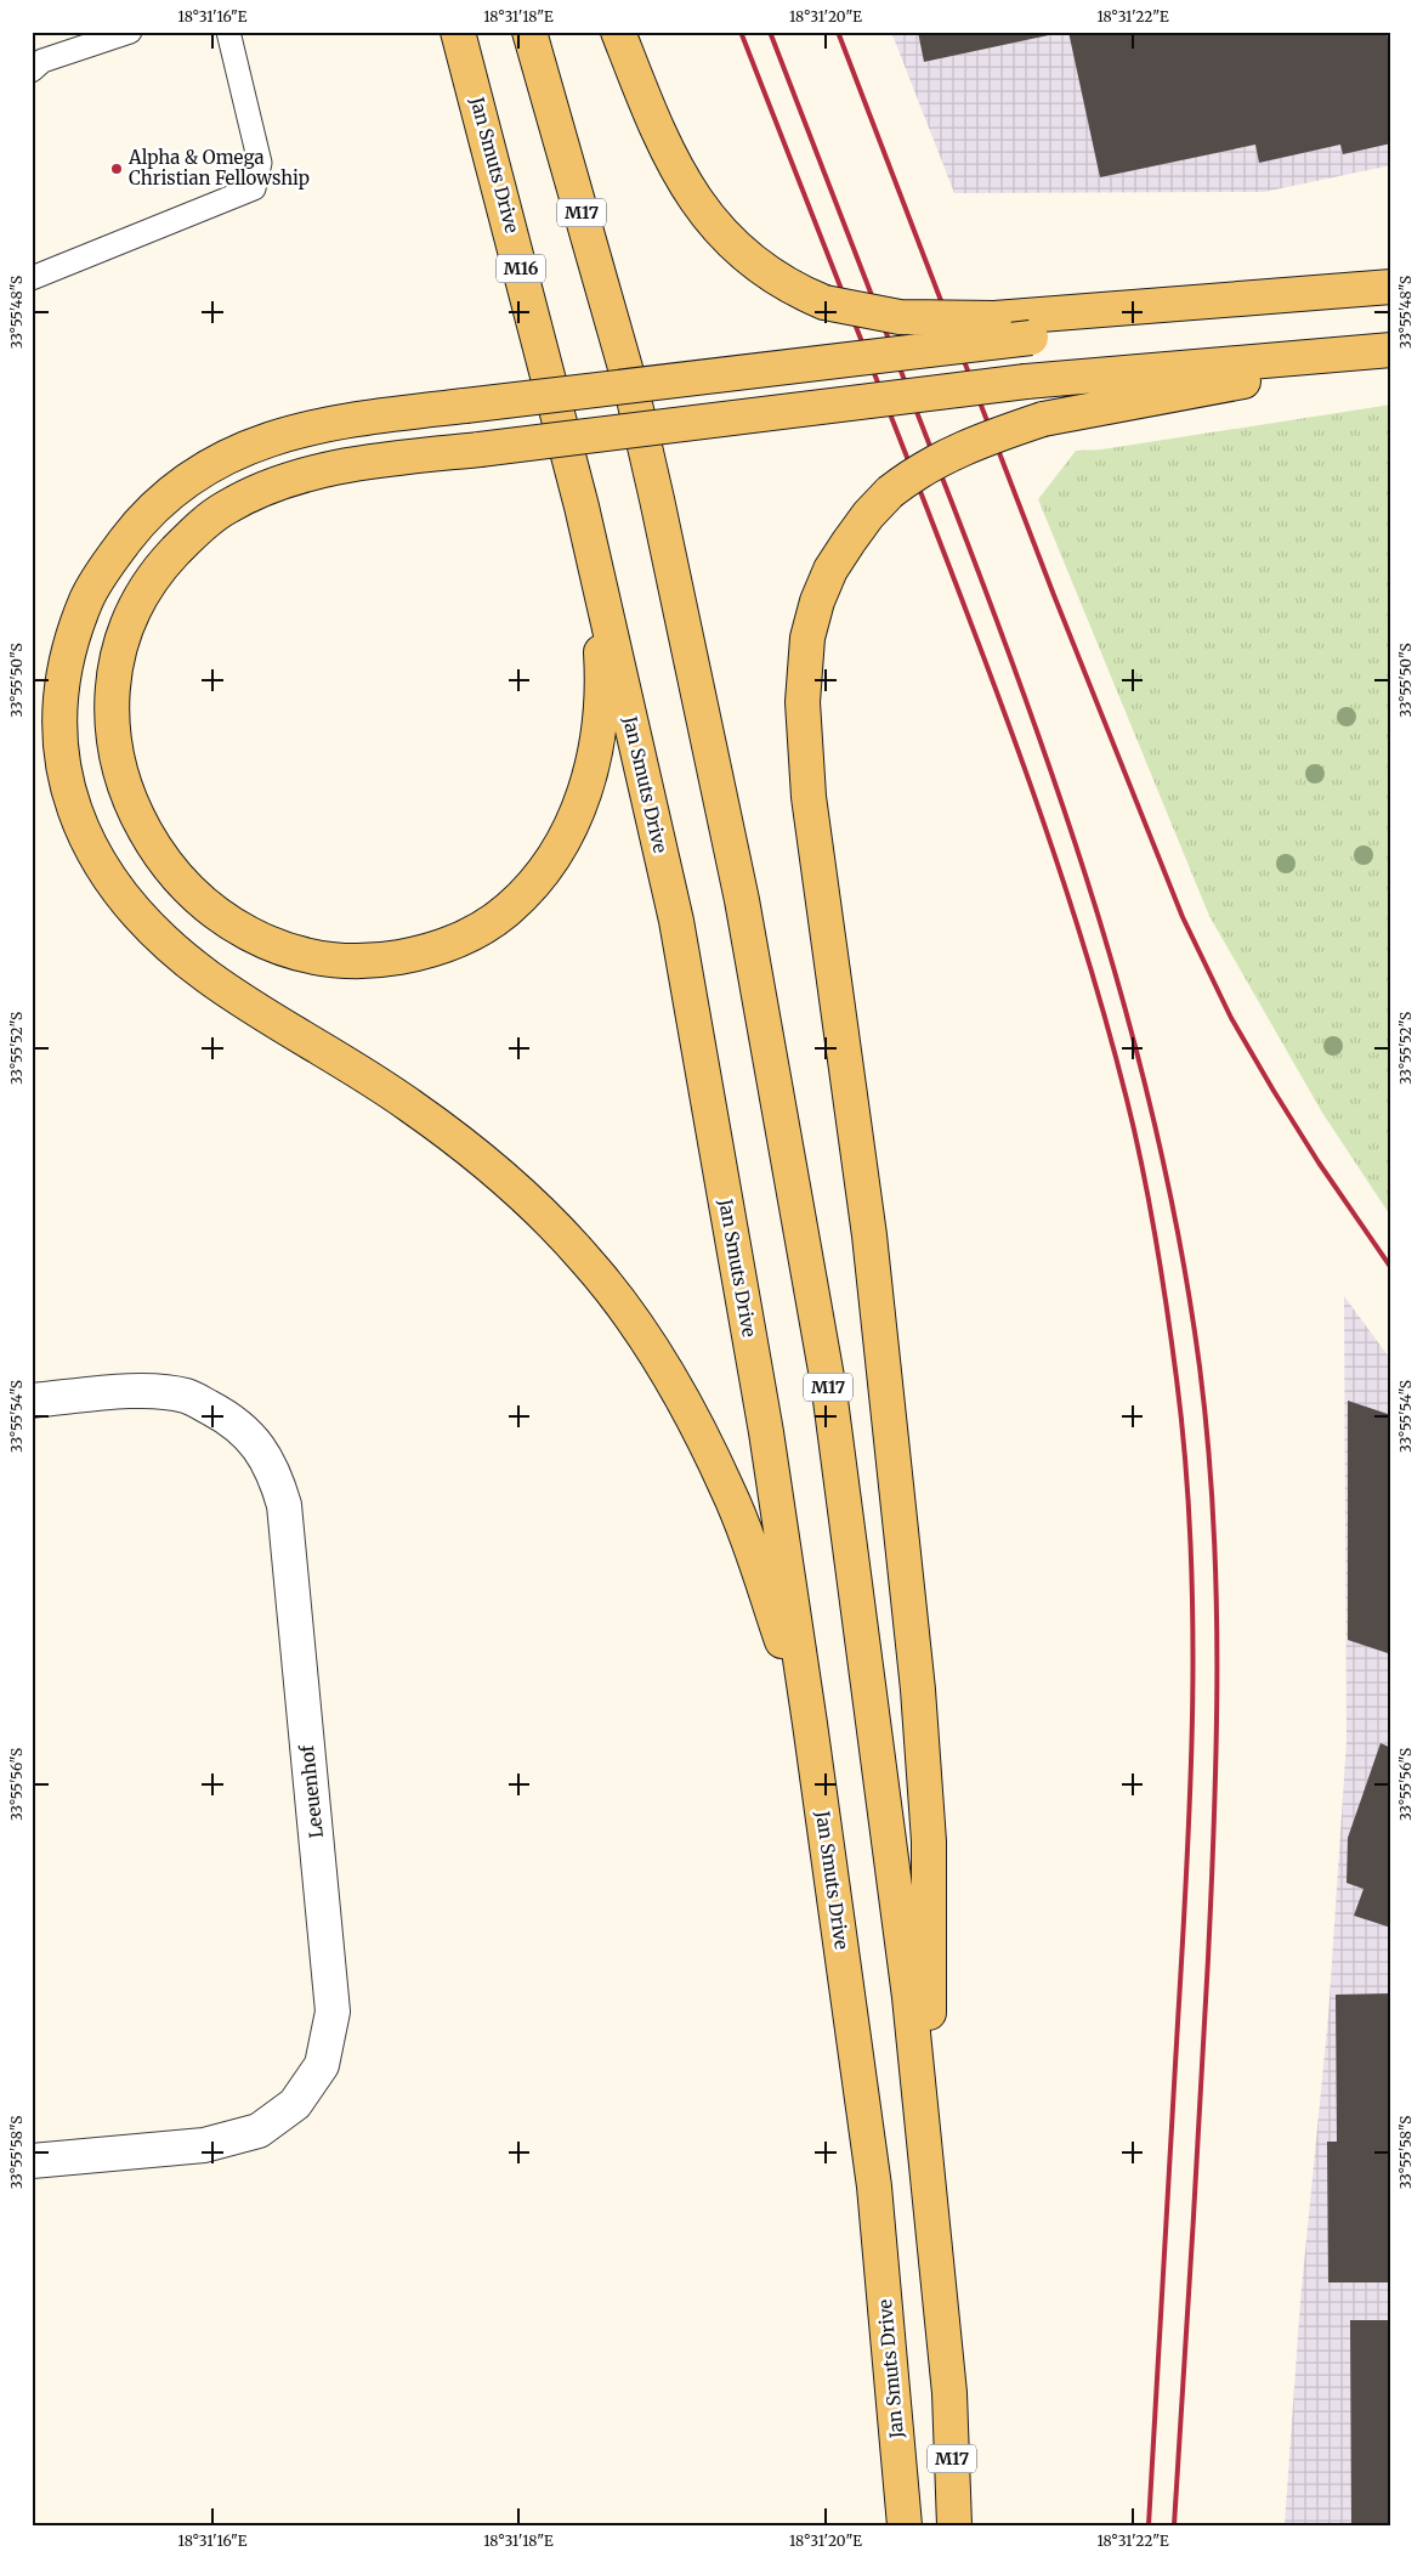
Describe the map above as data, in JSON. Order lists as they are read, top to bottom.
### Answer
{
  "streets": {
    "main road": ["Jan Smuts Drive", "M17", "M16"],
    "street": ["Leeuenhof"]
  },
  "places": ["Alpha & Omega Christian Fellowship"],
  "coordinates": [
    "18°31'16\"E",
    "18°31'18\"E",
    "18°31'20\"E",
    "18°31'22\"E",
    "33°55'48\"S",
    "33°55'50\"S",
    "33°55'52\"S",
    "33°55'54\"S",
    "33°55'56\"S",
    "33°55'58\"S"
  ]
}
